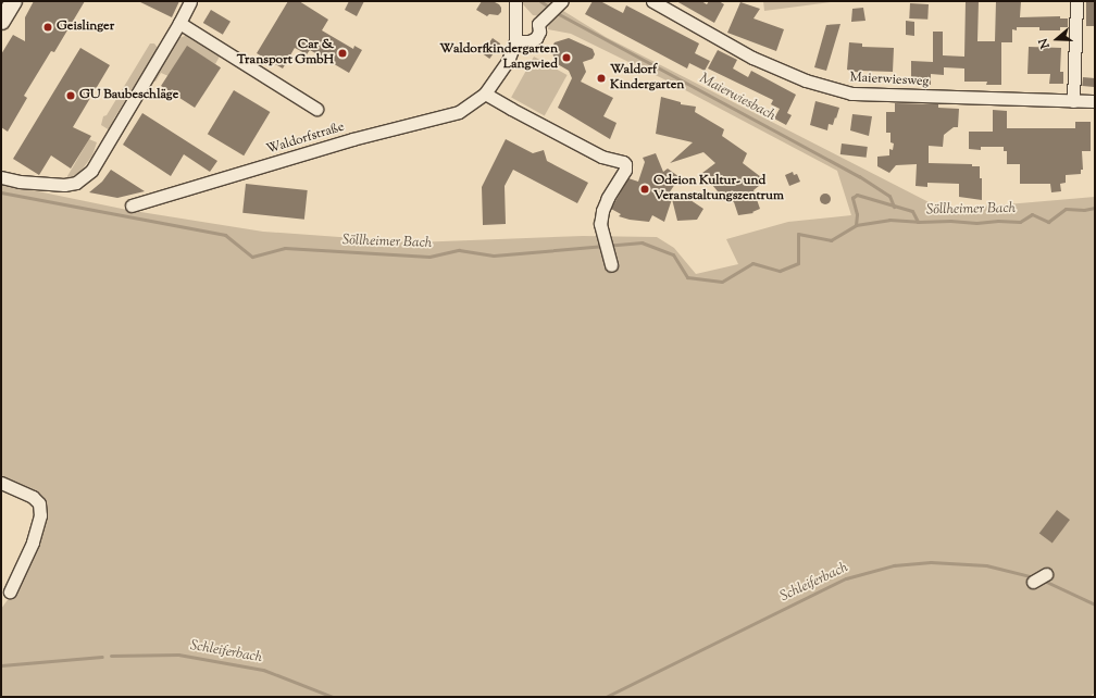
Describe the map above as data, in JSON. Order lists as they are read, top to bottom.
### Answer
{
  "streets": {
    "street": ["Maierwiesweg", "Waldorfstraße"]
  },
  "water": ["Maierwiesbach", "Söllheimer Bach", "Schleiferbach"],
  "places": [
    "Geislinger",
    "Car & Transport GmbH",
    "Waldorfkindergarten Langwied",
    "Waldorf Kindergarten",
    "GU Baubeschläge",
    "Odeion Kultur- und Veranstaltungszentrum"
  ],
  "north": "left"
}
